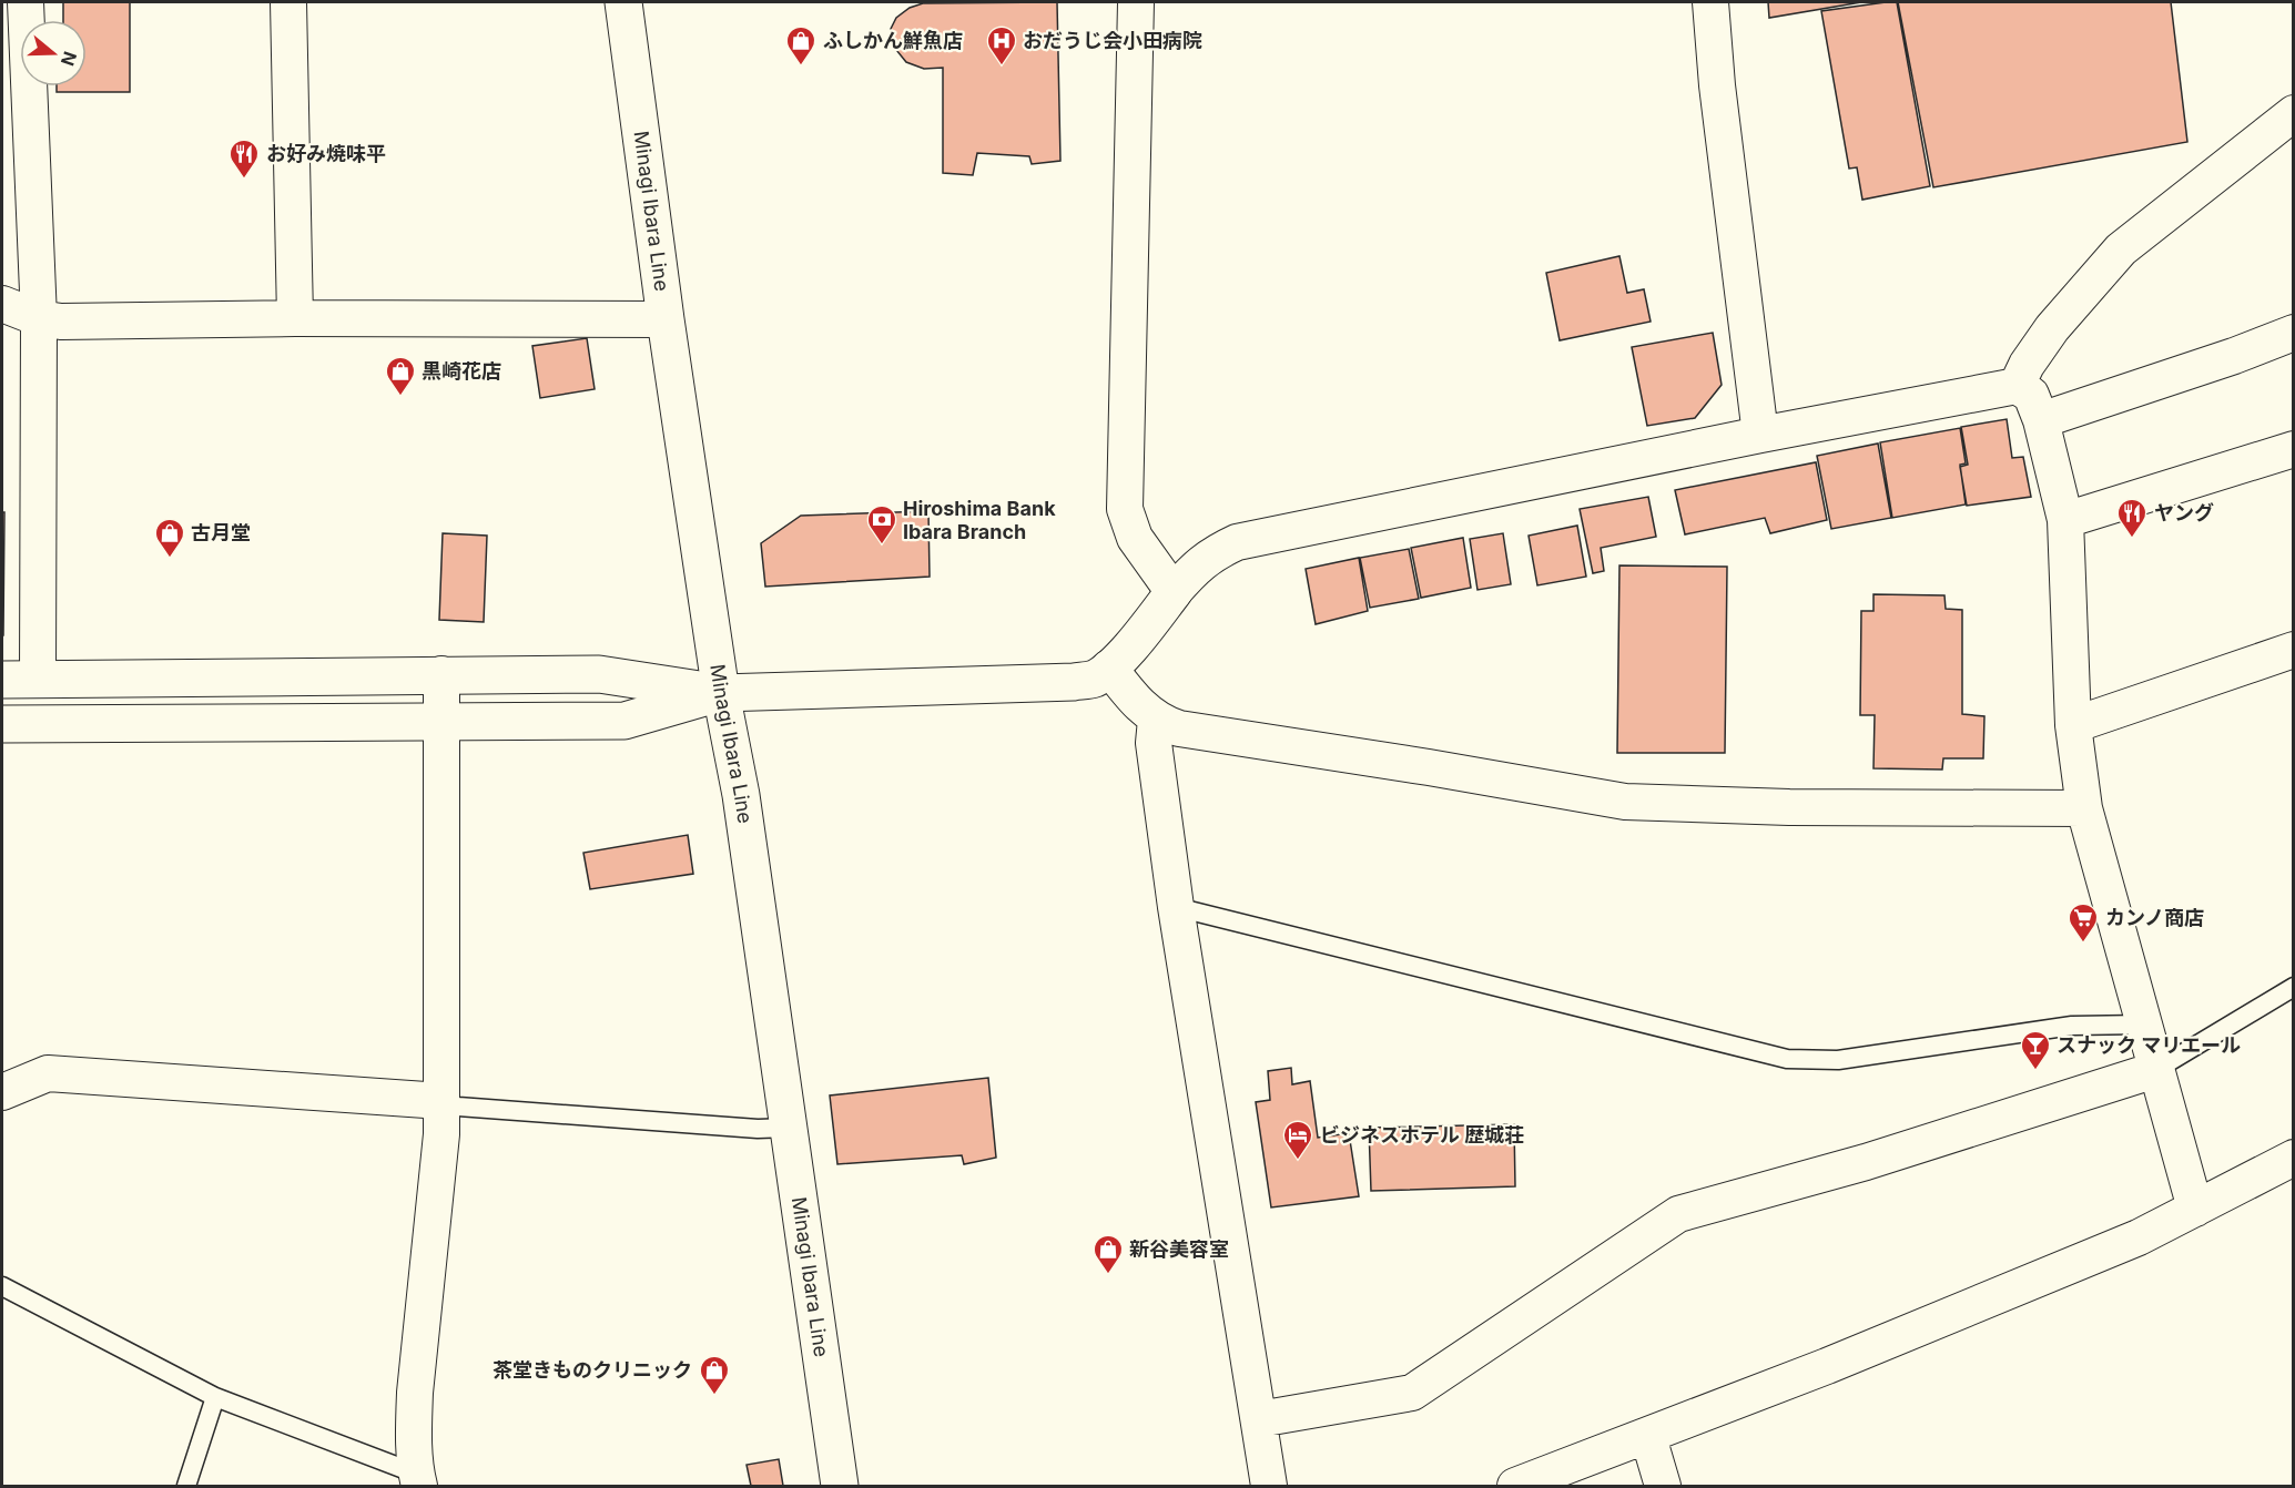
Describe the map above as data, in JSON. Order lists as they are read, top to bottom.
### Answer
{
  "streets": {
    "street": ["Minagi Ibara Line"]
  },
  "places": {
    "shop": [
      "ふしかん鮮魚店",
      "黒崎花店",
      "古月堂",
      "新谷美容室",
      "茶堂きものクリニック"
    ],
    "hospital": ["おだうじ会小田病院"],
    "restaurant": ["お好み焼味平", "ヤング"],
    "bank": ["Hiroshima Bank Ibara Branch"],
    "supermarket": ["カンノ商店"],
    "bar": ["スナック マリエール"],
    "hotel": ["ビジネスホテル 歴城荘"]
  },
  "north": "right"
}
